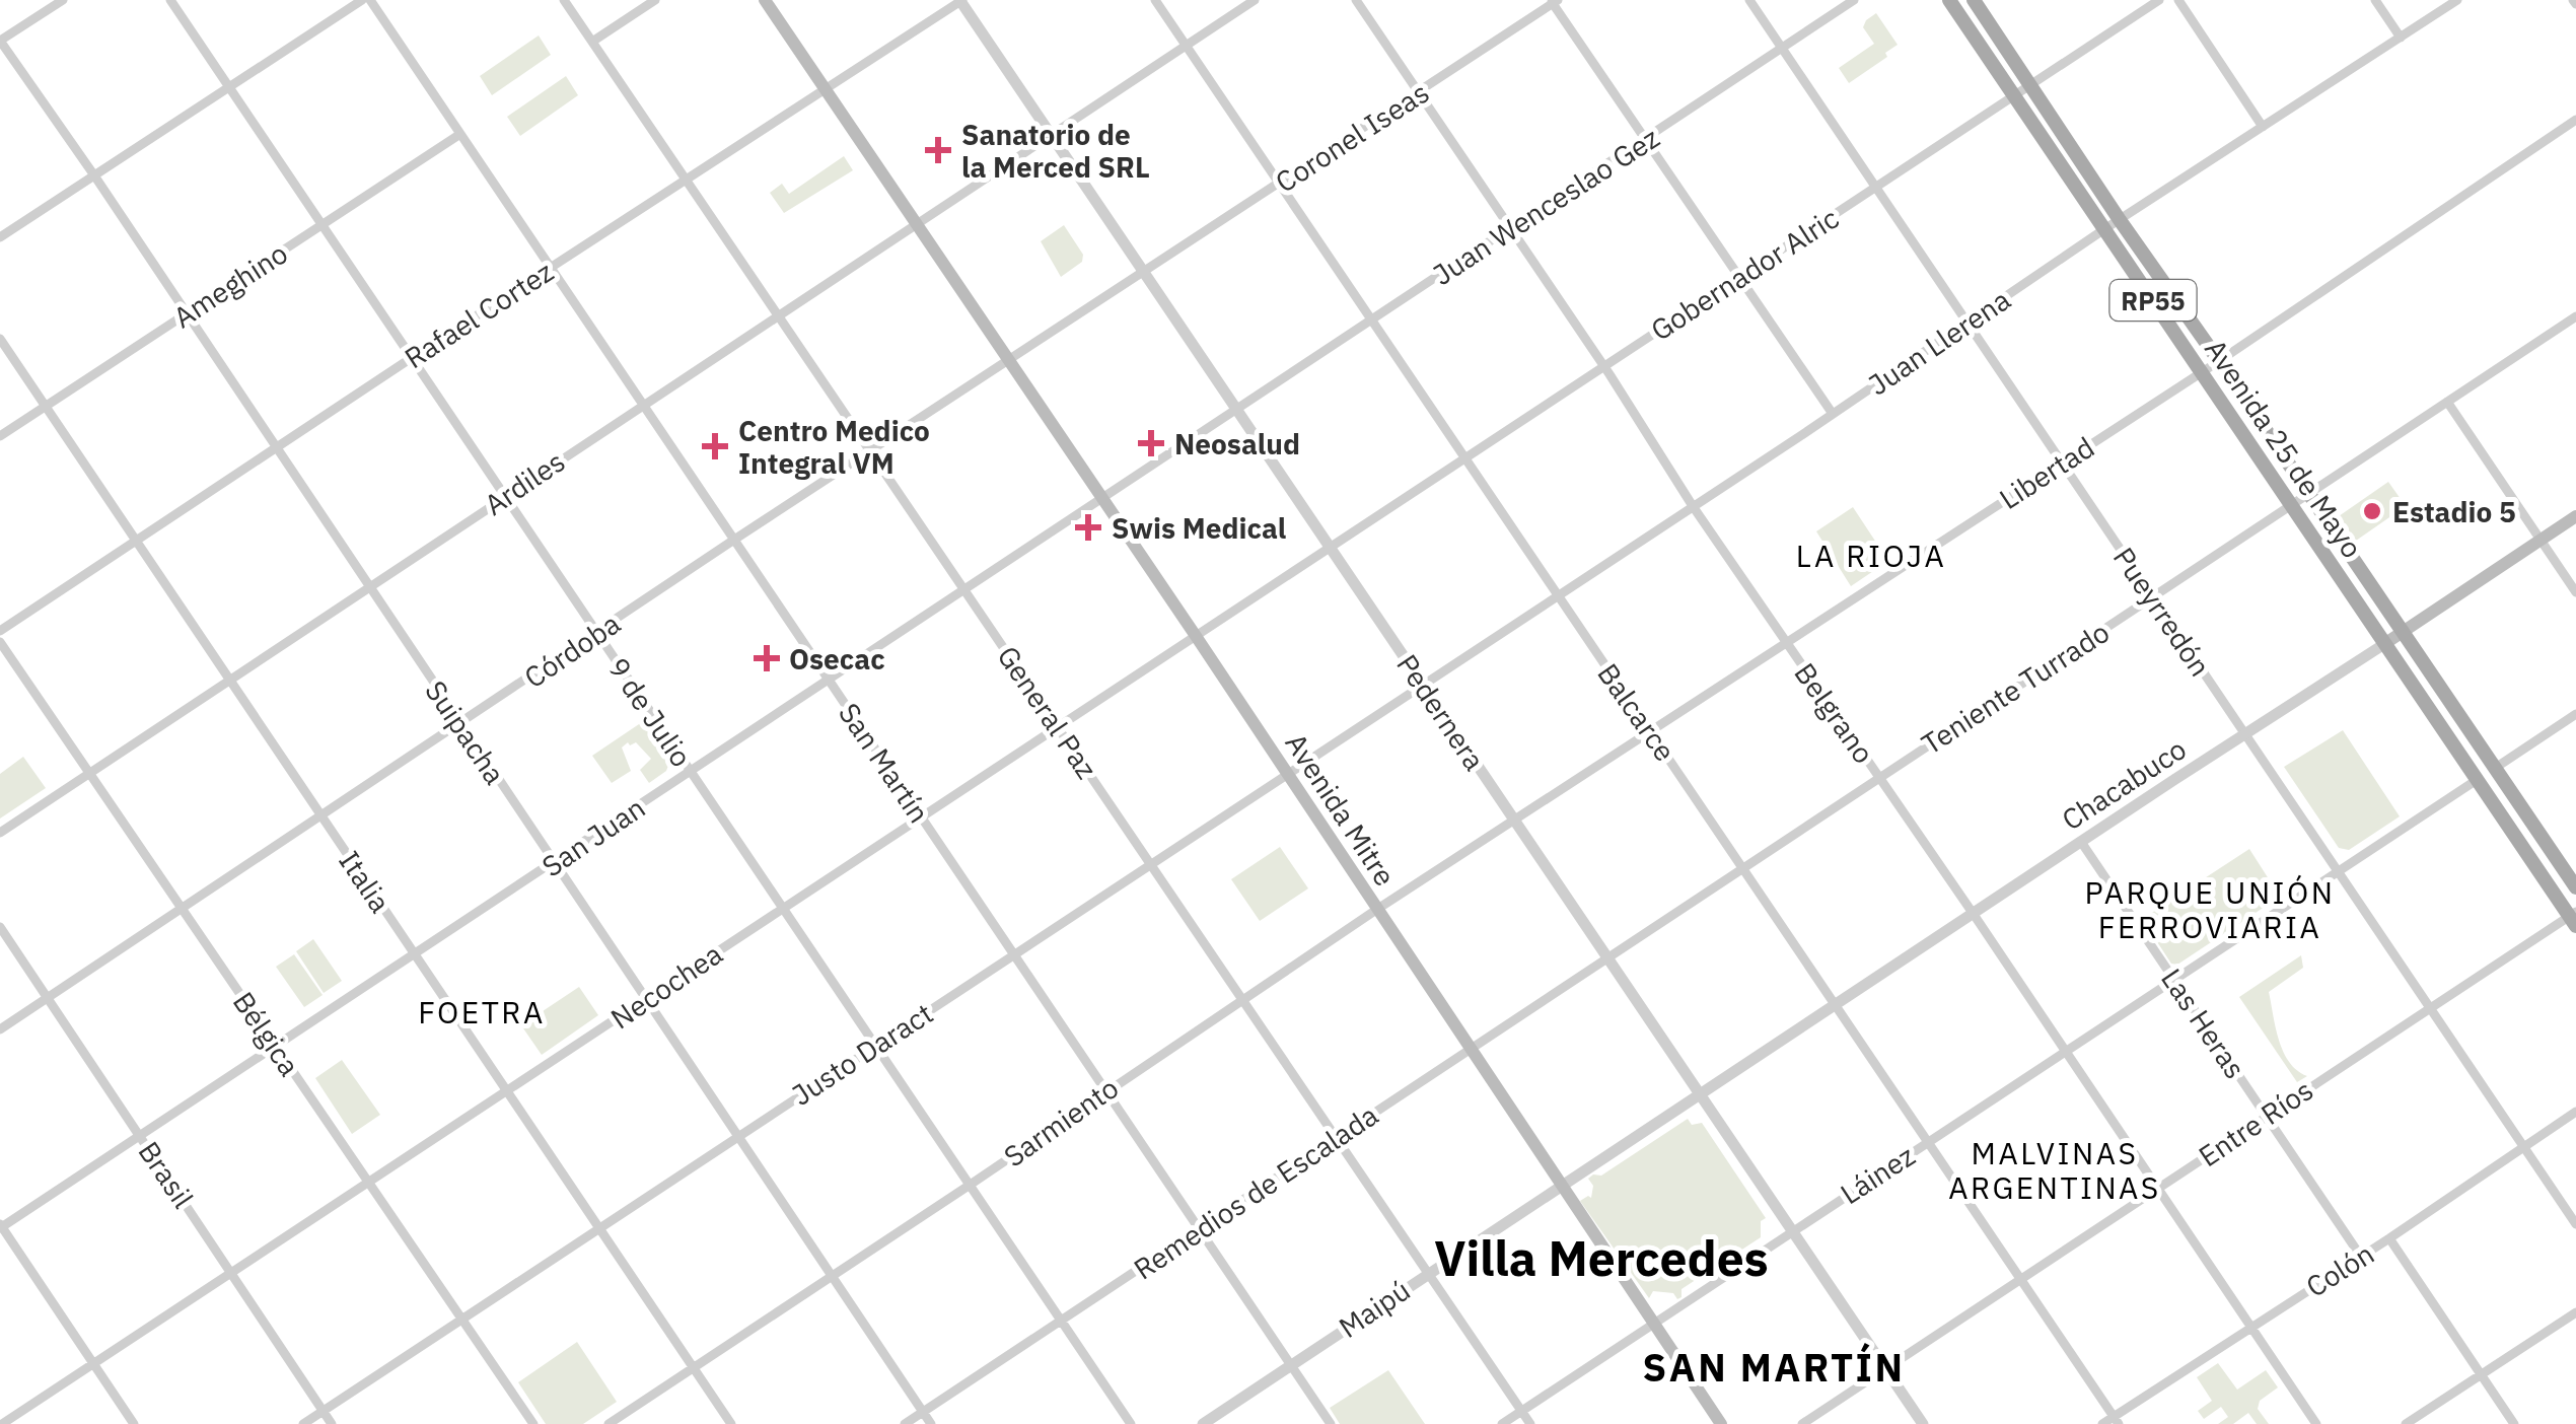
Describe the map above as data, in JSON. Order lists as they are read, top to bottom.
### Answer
{
  "streets": {
    "main road": [
      "RP55",
      "Avenida 25 de Mayo",
      "Chacabuco",
      "Avenida Mitre"
    ],
    "street": [
      "Coronel Iseas",
      "Juan Wenceslao Gez",
      "Gobernador Alric",
      "Ameghino",
      "Rafael Cortez",
      "Juan Llerena",
      "Libertad",
      "Ardiles",
      "Pueyrredón",
      "Córdoba",
      "Teniente Turrado",
      "9 de Julio",
      "General Paz",
      "Pedernera",
      "Balcarce",
      "Belgrano",
      "Suipacha",
      "San Martín",
      "San Juan",
      "Italia",
      "Necochea",
      "Las Heras",
      "Bélgica",
      "Justo Daract",
      "Sarmiento",
      "Entre Ríos",
      "Brasil",
      "Láinez",
      "Remedios de Escalada",
      "Colón",
      "Maipú"
    ]
  },
  "crossings": [
    ["Coronel Iseas", "Córdoba"],
    ["Coronel Iseas", "Pedernera"],
    ["Coronel Iseas", "Balcarce"],
    ["Coronel Iseas", "Belgrano"],
    ["Juan Wenceslao Gez", "Pueyrredón"],
    ["Juan Wenceslao Gez", "Pedernera"],
    ["Juan Wenceslao Gez", "Balcarce"],
    ["Juan Wenceslao Gez", "Belgrano"],
    ["Juan Wenceslao Gez", "San Juan"],
    ["Gobernador Alric", "Avenida 25 de Mayo"],
    ["Gobernador Alric", "Pueyrredón"],
    ["Gobernador Alric", "Pedernera"],
    ["Gobernador Alric", "Balcarce"],
    ["Gobernador Alric", "Belgrano"],
    ["Gobernador Alric", "Necochea"],
    ["Ameghino", "9 de Julio"],
    ["Ameghino", "Suipacha"],
    ["Ameghino", "San Martín"],
    ["Ameghino", "Italia"],
    ["Rafael Cortez", "9 de Julio"],
    ["Rafael Cortez", "General Paz"],
    ["Rafael Cortez", "Pedernera"],
    ["Rafael Cortez", "Suipacha"],
    ["Rafael Cortez", "San Martín"],
    ["Rafael Cortez", "Avenida Mitre"],
    ["Rafael Cortez", "Italia"],
    ["Juan Llerena", "Avenida 25 de Mayo"],
    ["Juan Llerena", "Pueyrredón"],
    ["Juan Llerena", "Pedernera"],
    ["Juan Llerena", "Balcarce"],
    ["Juan Llerena", "Belgrano"],
    ["Juan Llerena", "Justo Daract"],
    ["Avenida 25 de Mayo", "Libertad"],
    ["Avenida 25 de Mayo", "Teniente Turrado"],
    ["Avenida 25 de Mayo", "Chacabuco"],
    ["Avenida 25 de Mayo", "Entre Ríos"],
    ["Avenida 25 de Mayo", "Láinez"],
    ["Libertad", "Pueyrredón"],
    ["Libertad", "Pedernera"],
    ["Libertad", "Balcarce"],
    ["Libertad", "Belgrano"],
    ["Libertad", "Sarmiento"],
    ["Ardiles", "9 de Julio"],
    ["Ardiles", "General Paz"],
    ["Ardiles", "Pedernera"],
    ["Ardiles", "Balcarce"],
    ["Ardiles", "Suipacha"],
    ["Ardiles", "San Martín"],
    ["Ardiles", "Avenida Mitre"],
    ["Ardiles", "Italia"],
    ["Ardiles", "Bélgica"],
    ["Pueyrredón", "Teniente Turrado"],
    ["Pueyrredón", "Chacabuco"],
    ["Pueyrredón", "Entre Ríos"],
    ["Pueyrredón", "Láinez"],
    ["Pueyrredón", "Colón"],
    ["Córdoba", "9 de Julio"],
    ["Córdoba", "General Paz"],
    ["Córdoba", "Pedernera"],
    ["Córdoba", "Suipacha"],
    ["Córdoba", "San Martín"],
    ["Córdoba", "Avenida Mitre"],
    ["Córdoba", "Italia"],
    ["Córdoba", "Bélgica"],
    ["Córdoba", "Brasil"],
    ["Teniente Turrado", "Pedernera"],
    ["Teniente Turrado", "Balcarce"],
    ["Teniente Turrado", "Belgrano"],
    ["Teniente Turrado", "Remedios de Escalada"],
    ["9 de Julio", "San Juan"],
    ["9 de Julio", "Necochea"],
    ["9 de Julio", "Justo Daract"],
    ["9 de Julio", "Sarmiento"],
    ["9 de Julio", "Remedios de Escalada"],
    ["General Paz", "San Juan"],
    ["General Paz", "Necochea"],
    ["General Paz", "Justo Daract"],
    ["General Paz", "Sarmiento"],
    ["General Paz", "Láinez"],
    ["General Paz", "Remedios de Escalada"],
    ["General Paz", "Maipú"],
    ["Pedernera", "Chacabuco"],
    ["Pedernera", "San Juan"],
    ["Pedernera", "Necochea"],
    ["Pedernera", "Justo Daract"],
    ["Pedernera", "Sarmiento"],
    ["Pedernera", "Entre Ríos"],
    ["Pedernera", "Láinez"],
    ["Pedernera", "Remedios de Escalada"],
    ["Pedernera", "Maipú"],
    ["Balcarce", "Chacabuco"],
    ["Balcarce", "Entre Ríos"],
    ["Balcarce", "Láinez"],
    ["Balcarce", "Colón"],
    ["Belgrano", "Chacabuco"],
    ["Belgrano", "Entre Ríos"],
    ["Belgrano", "Láinez"],
    ["Belgrano", "Colón"],
    ["Suipacha", "San Juan"],
    ["Suipacha", "Necochea"],
    ["Suipacha", "Justo Daract"],
    ["Suipacha", "Sarmiento"],
    ["Suipacha", "Remedios de Escalada"],
    ["San Martín", "San Juan"],
    ["San Martín", "Necochea"],
    ["San Martín", "Justo Daract"],
    ["San Martín", "Sarmiento"],
    ["San Martín", "Remedios de Escalada"],
    ["San Martín", "Maipú"],
    ["Chacabuco", "Las Heras"],
    ["Chacabuco", "Maipú"],
    ["Avenida Mitre", "San Juan"],
    ["Avenida Mitre", "Necochea"],
    ["Avenida Mitre", "Justo Daract"],
    ["Avenida Mitre", "Sarmiento"],
    ["Avenida Mitre", "Láinez"],
    ["Avenida Mitre", "Remedios de Escalada"],
    ["Avenida Mitre", "Maipú"],
    ["San Juan", "Italia"],
    ["San Juan", "Bélgica"],
    ["San Juan", "Brasil"],
    ["Italia", "Necochea"],
    ["Italia", "Justo Daract"],
    ["Italia", "Sarmiento"],
    ["Necochea", "Bélgica"],
    ["Necochea", "Brasil"],
    ["Las Heras", "Entre Ríos"],
    ["Las Heras", "Láinez"],
    ["Las Heras", "Colón"],
    ["Bélgica", "Justo Daract"],
    ["Justo Daract", "Brasil"]
  ],
  "districts": [
    "LA RIOJA",
    "PARQUE UNIÓN FERROVIARIA",
    "FOETRA",
    "MALVINAS ARGENTINAS",
    "Villa Mercedes",
    "SAN MARTÍN"
  ],
  "places": {
    "health": [
      "Sanatorio de la Merced SRL",
      "Neosalud",
      "Centro Medico Integral VM",
      "Swis Medical",
      "Osecac"
    ],
    "other": ["Estadio 5"]
  }
}
